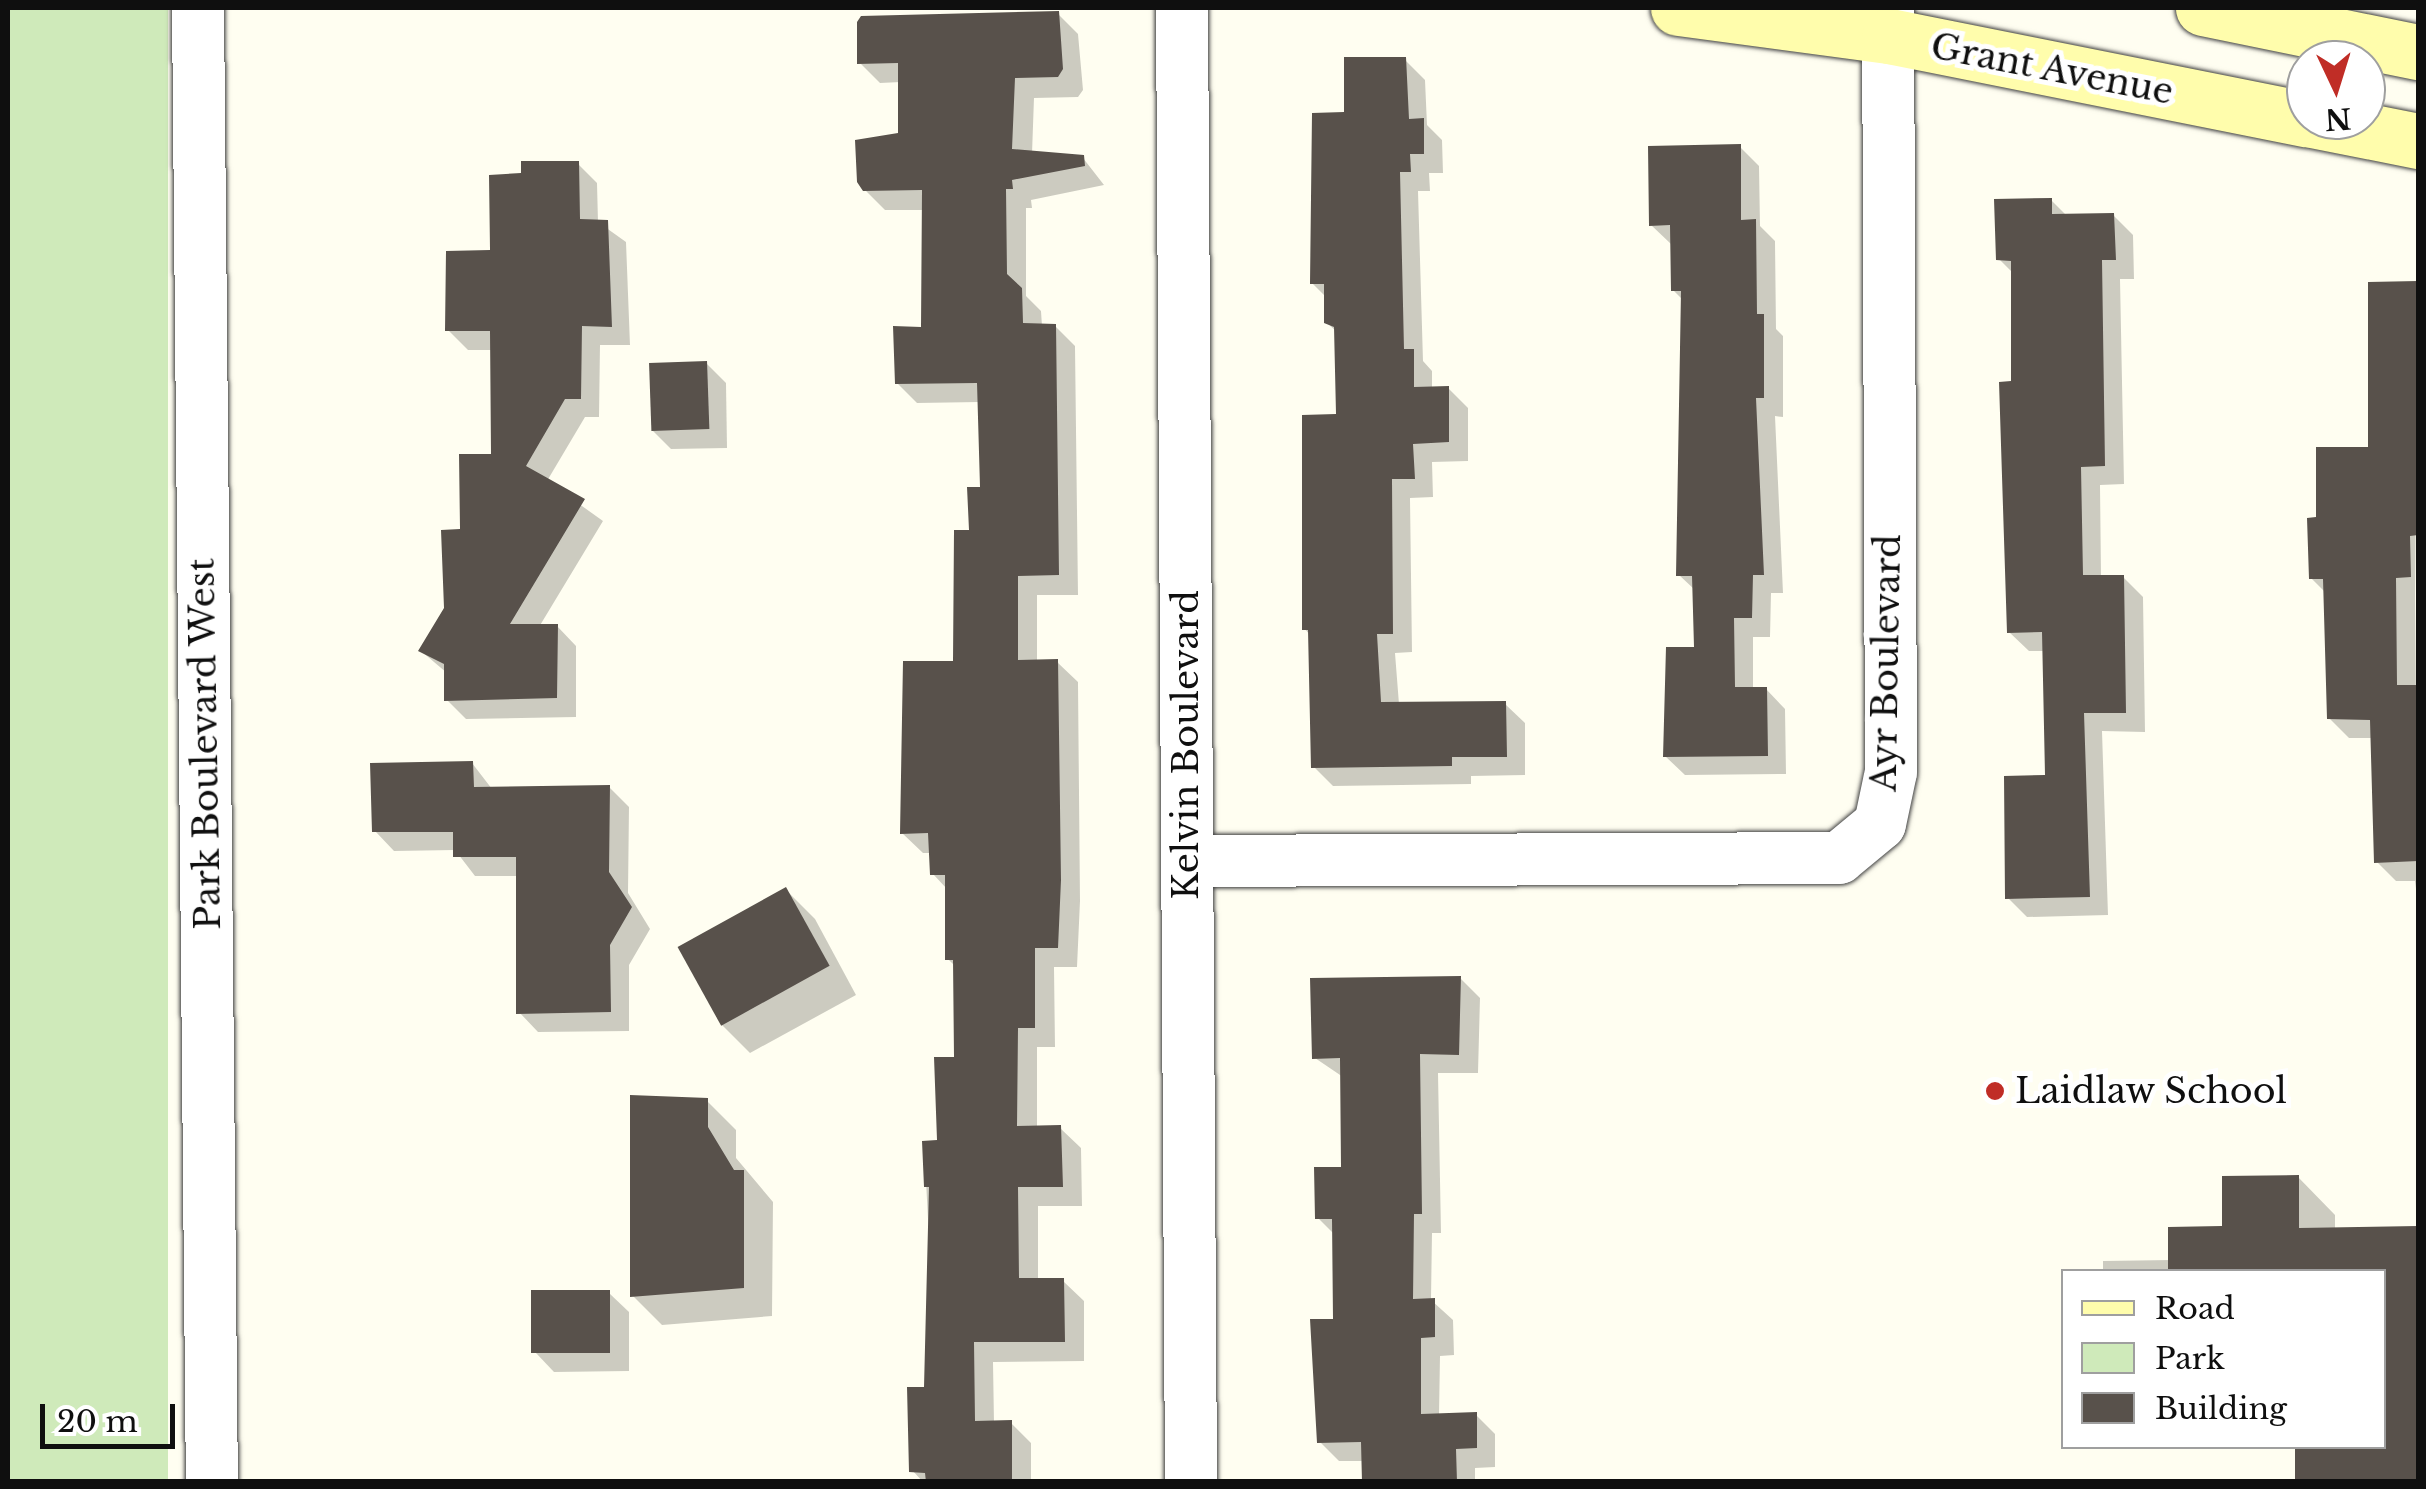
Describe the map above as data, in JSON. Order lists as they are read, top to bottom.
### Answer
{
  "streets": {
    "main road": ["Grant Avenue"],
    "street": ["Ayr Boulevard", "Park Boulevard West", "Kelvin Boulevard"]
  },
  "crossings": [
    ["Grant Avenue", "Ayr Boulevard"],
    ["Ayr Boulevard", "Kelvin Boulevard"]
  ],
  "places": ["Laidlaw School"],
  "legend": ["Road", "Park", "Building"],
  "scale_bar": "20 m",
  "north": "bottom"
}
